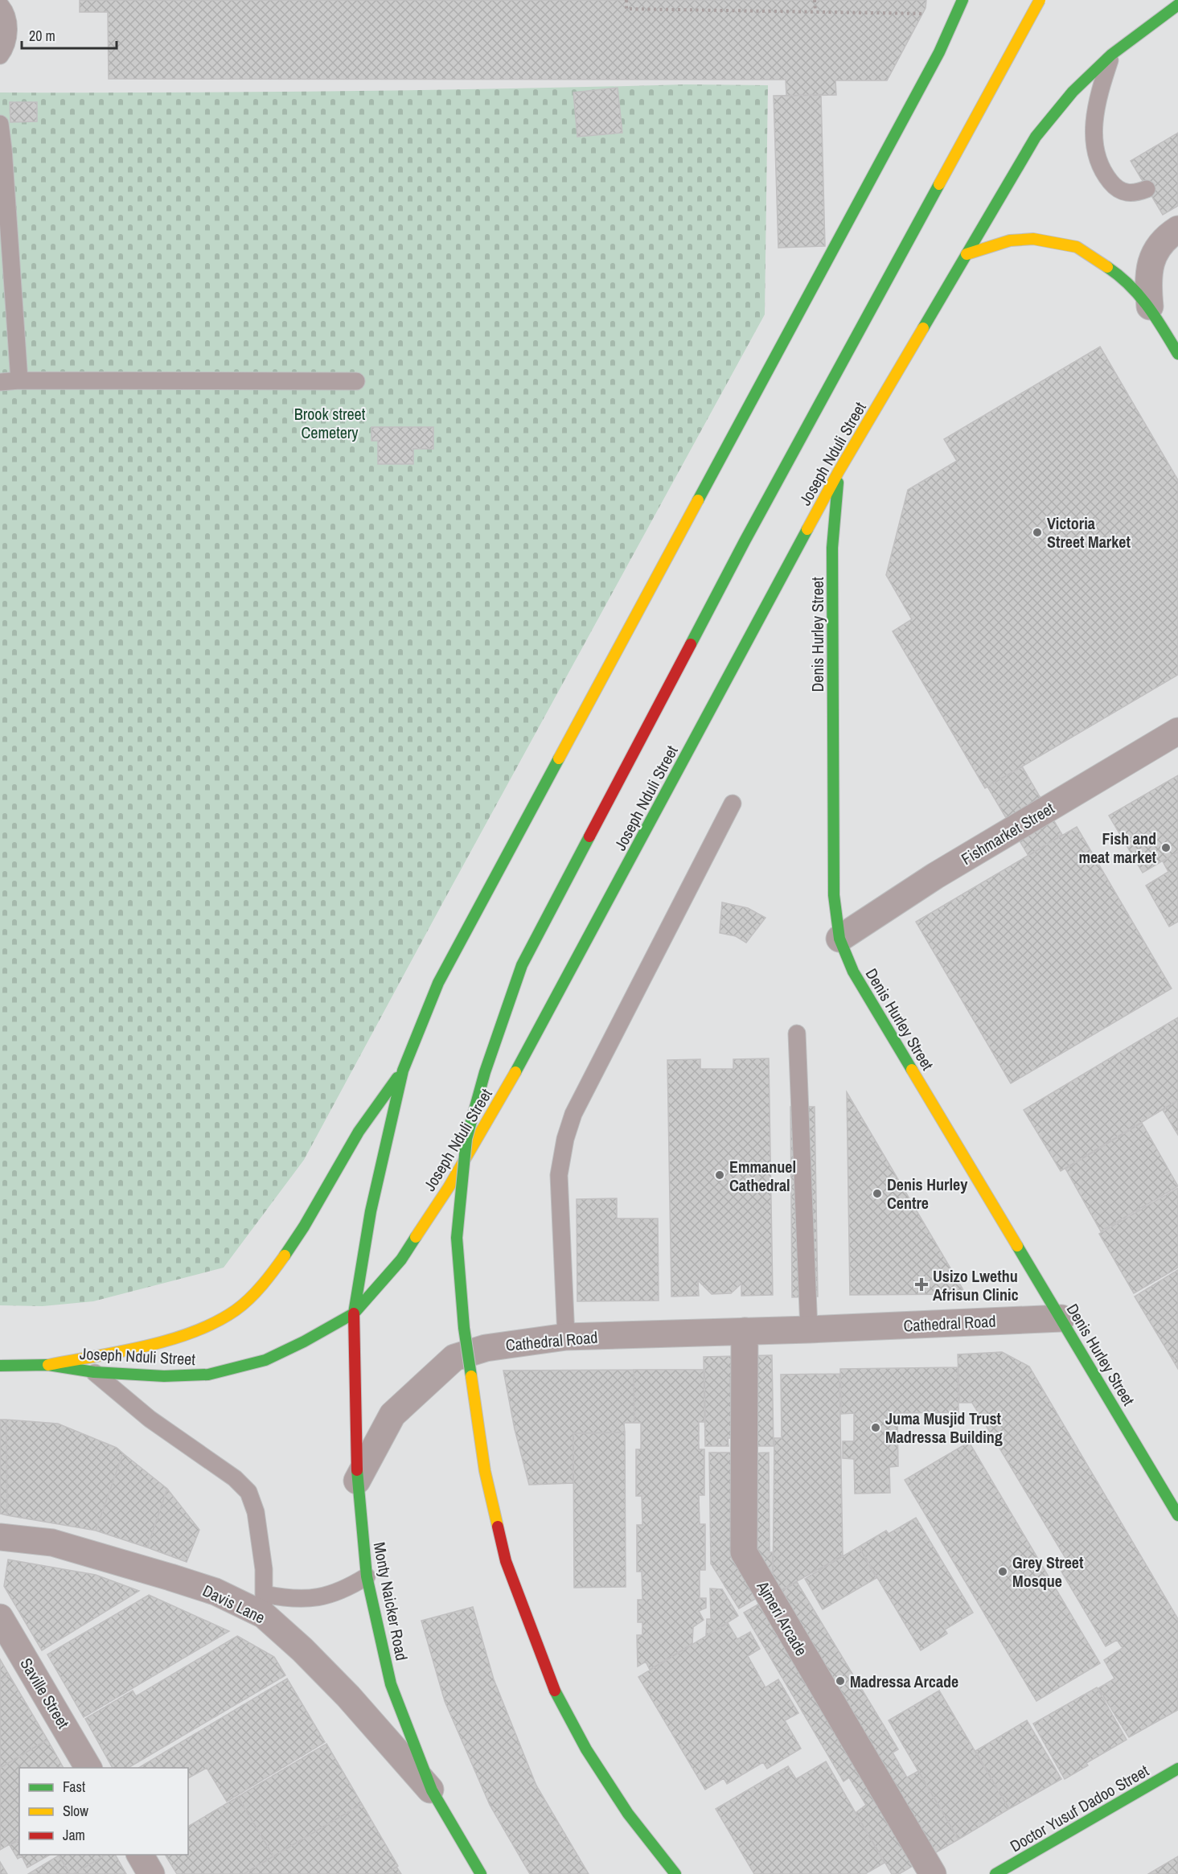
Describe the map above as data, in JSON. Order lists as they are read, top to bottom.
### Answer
{
  "streets": {
    "main road": [
      "Joseph Nduli Street",
      "Denis Hurley Street",
      "Monty Naicker Road",
      "Doctor Yusuf Dadoo Street"
    ],
    "street": [
      "Fishmarket Street",
      "Cathedral Road",
      "Davis Lane",
      "Ajmeri Arcade",
      "Saville Street"
    ]
  },
  "crossings": [
    ["Joseph Nduli Street", "Denis Hurley Street"],
    ["Joseph Nduli Street", "Monty Naicker Road"],
    ["Denis Hurley Street", "Fishmarket Street"],
    ["Denis Hurley Street", "Cathedral Road"],
    ["Cathedral Road", "Monty Naicker Road"],
    ["Cathedral Road", "Ajmeri Arcade"],
    ["Monty Naicker Road", "Davis Lane"]
  ],
  "parks": ["Brook street Cemetery"],
  "places": {
    "other": [
      "Victoria Street Market",
      "Fish and meat market",
      "Emmanuel Cathedral",
      "Denis Hurley Centre",
      "Juma Musjid Trust Madressa Building",
      "Grey Street Mosque",
      "Madressa Arcade"
    ],
    "health": ["Usizo Lwethu Afrisun Clinic"]
  },
  "legend": ["Fast", "Slow", "Jam"],
  "scale_bar": "20 m"
}
